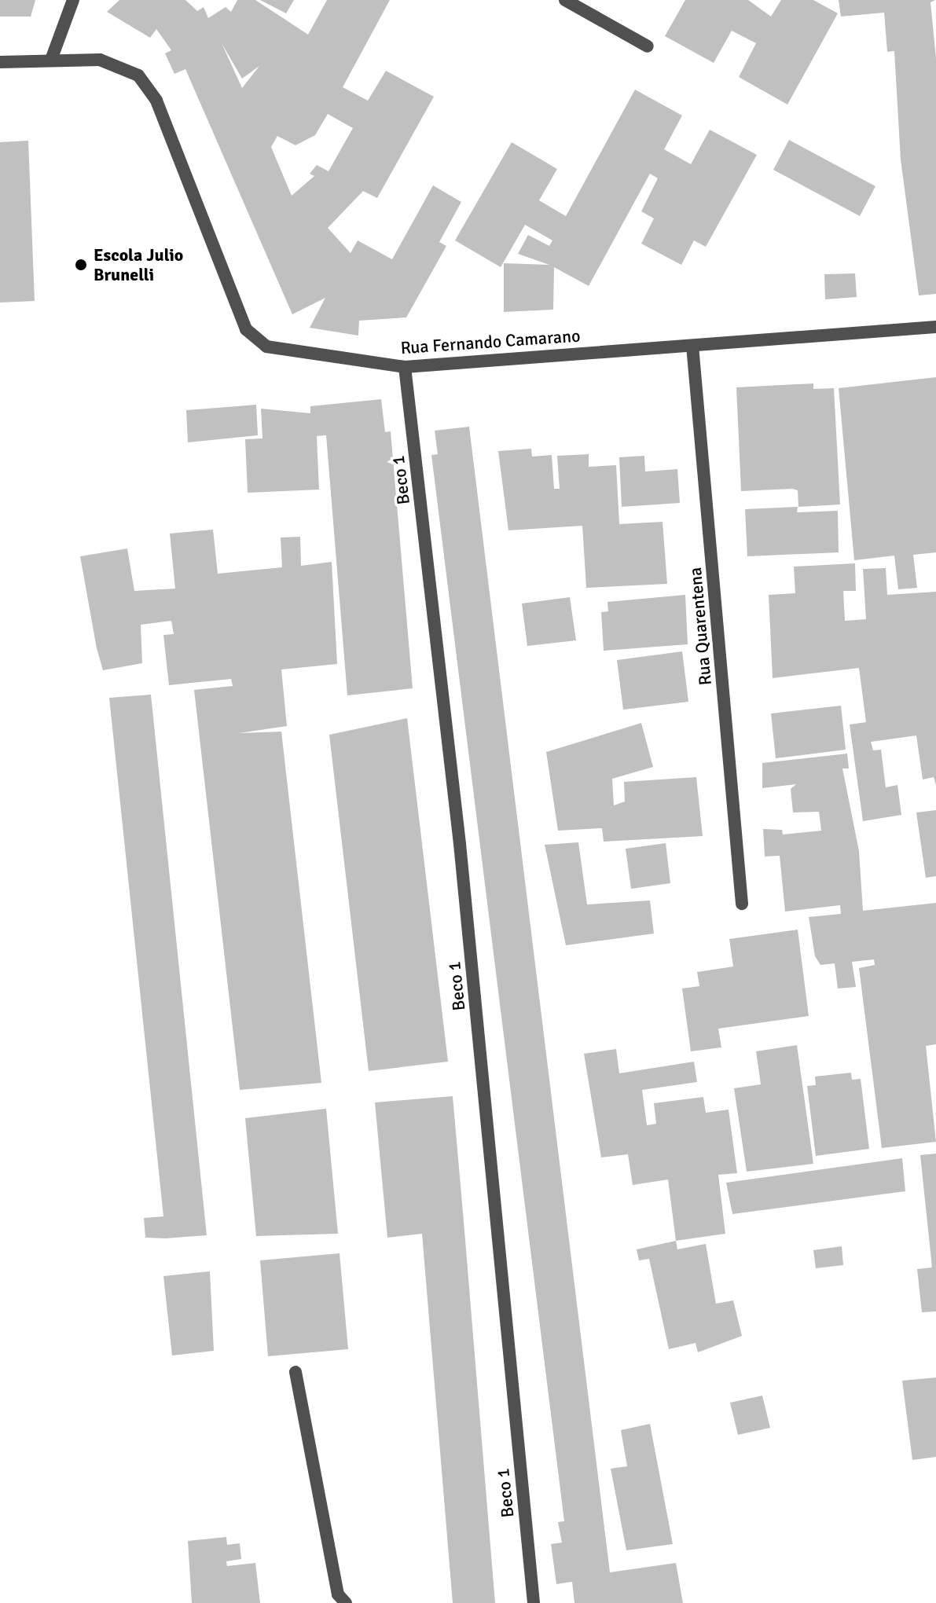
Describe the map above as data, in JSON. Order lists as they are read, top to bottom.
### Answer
{
  "streets": {
    "street": ["Rua Fernando Camarano", "Beco 1", "Rua Quarentena"]
  },
  "crossings": [
    ["Rua Fernando Camarano", "Beco 1"],
    ["Rua Fernando Camarano", "Rua Quarentena"]
  ],
  "places": ["Escola Julio Brunelli"]
}
